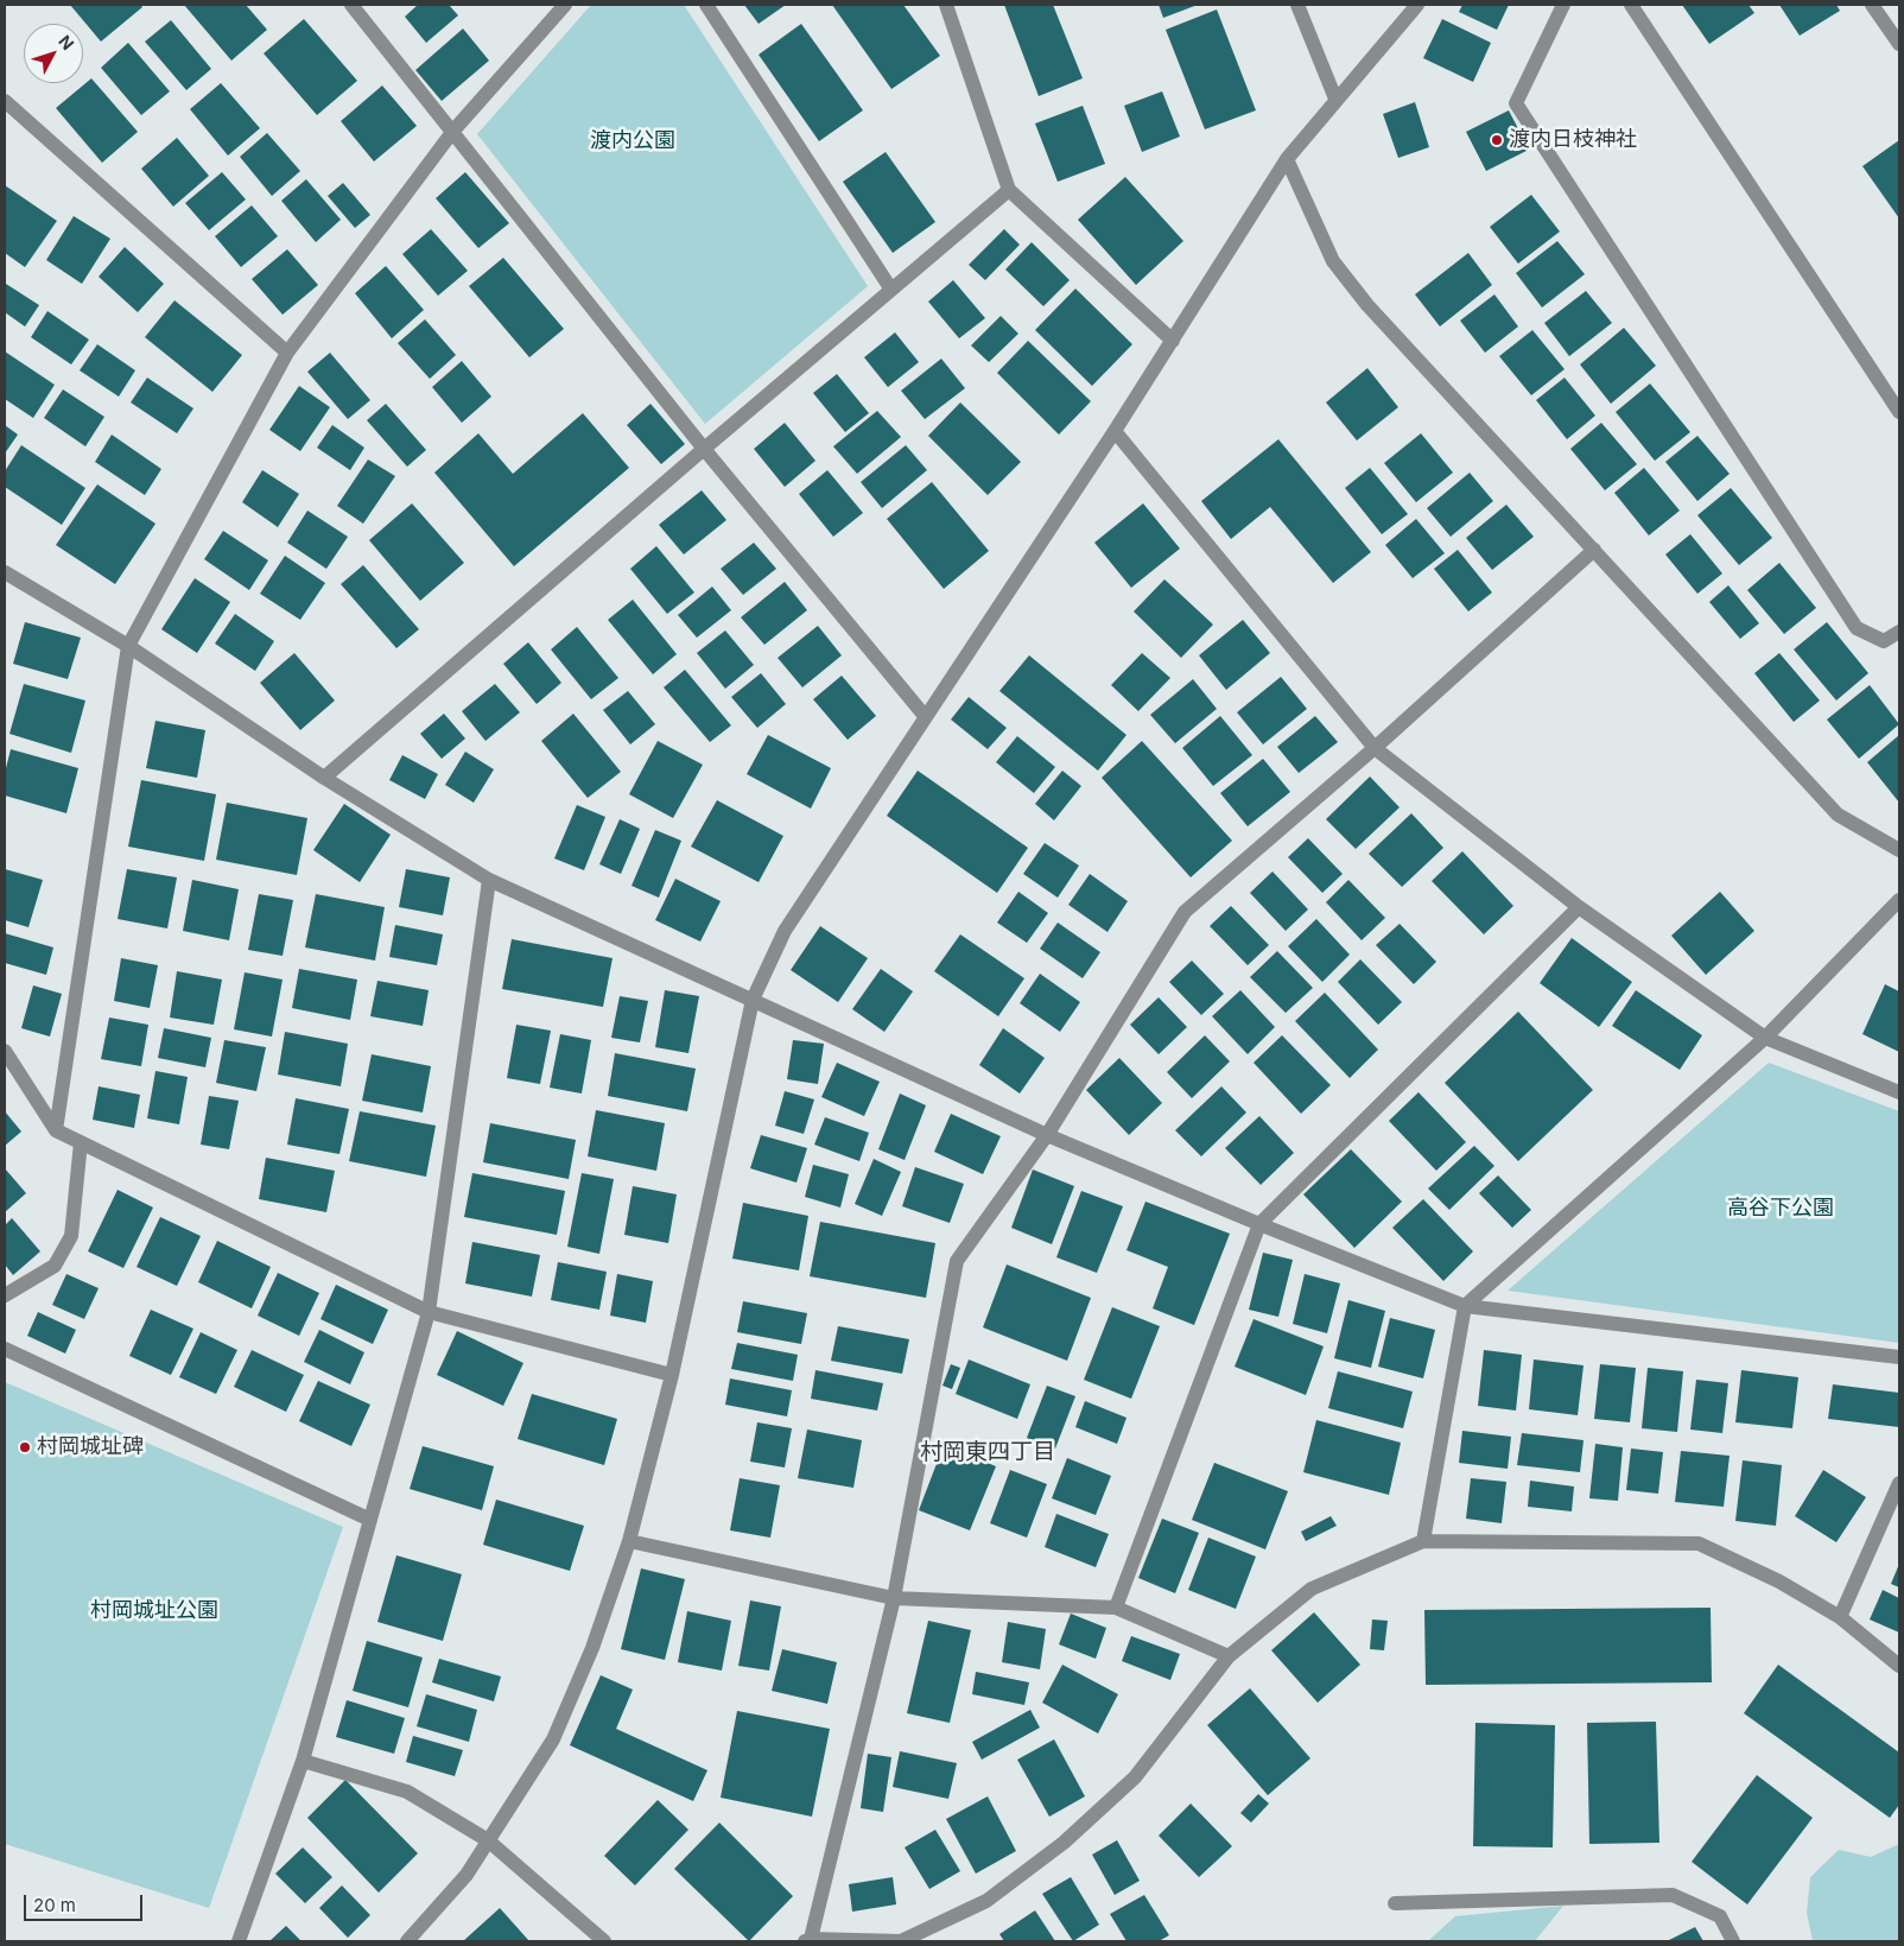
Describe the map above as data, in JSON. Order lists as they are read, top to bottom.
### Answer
{
  "districts": ["村岡東四丁目"],
  "parks": ["渡内公園", "高谷下公園", "村岡城址公園"],
  "places": ["渡内日枝神社", "村岡城址碑"],
  "scale_bar": "20 m",
  "north": "top right"
}
